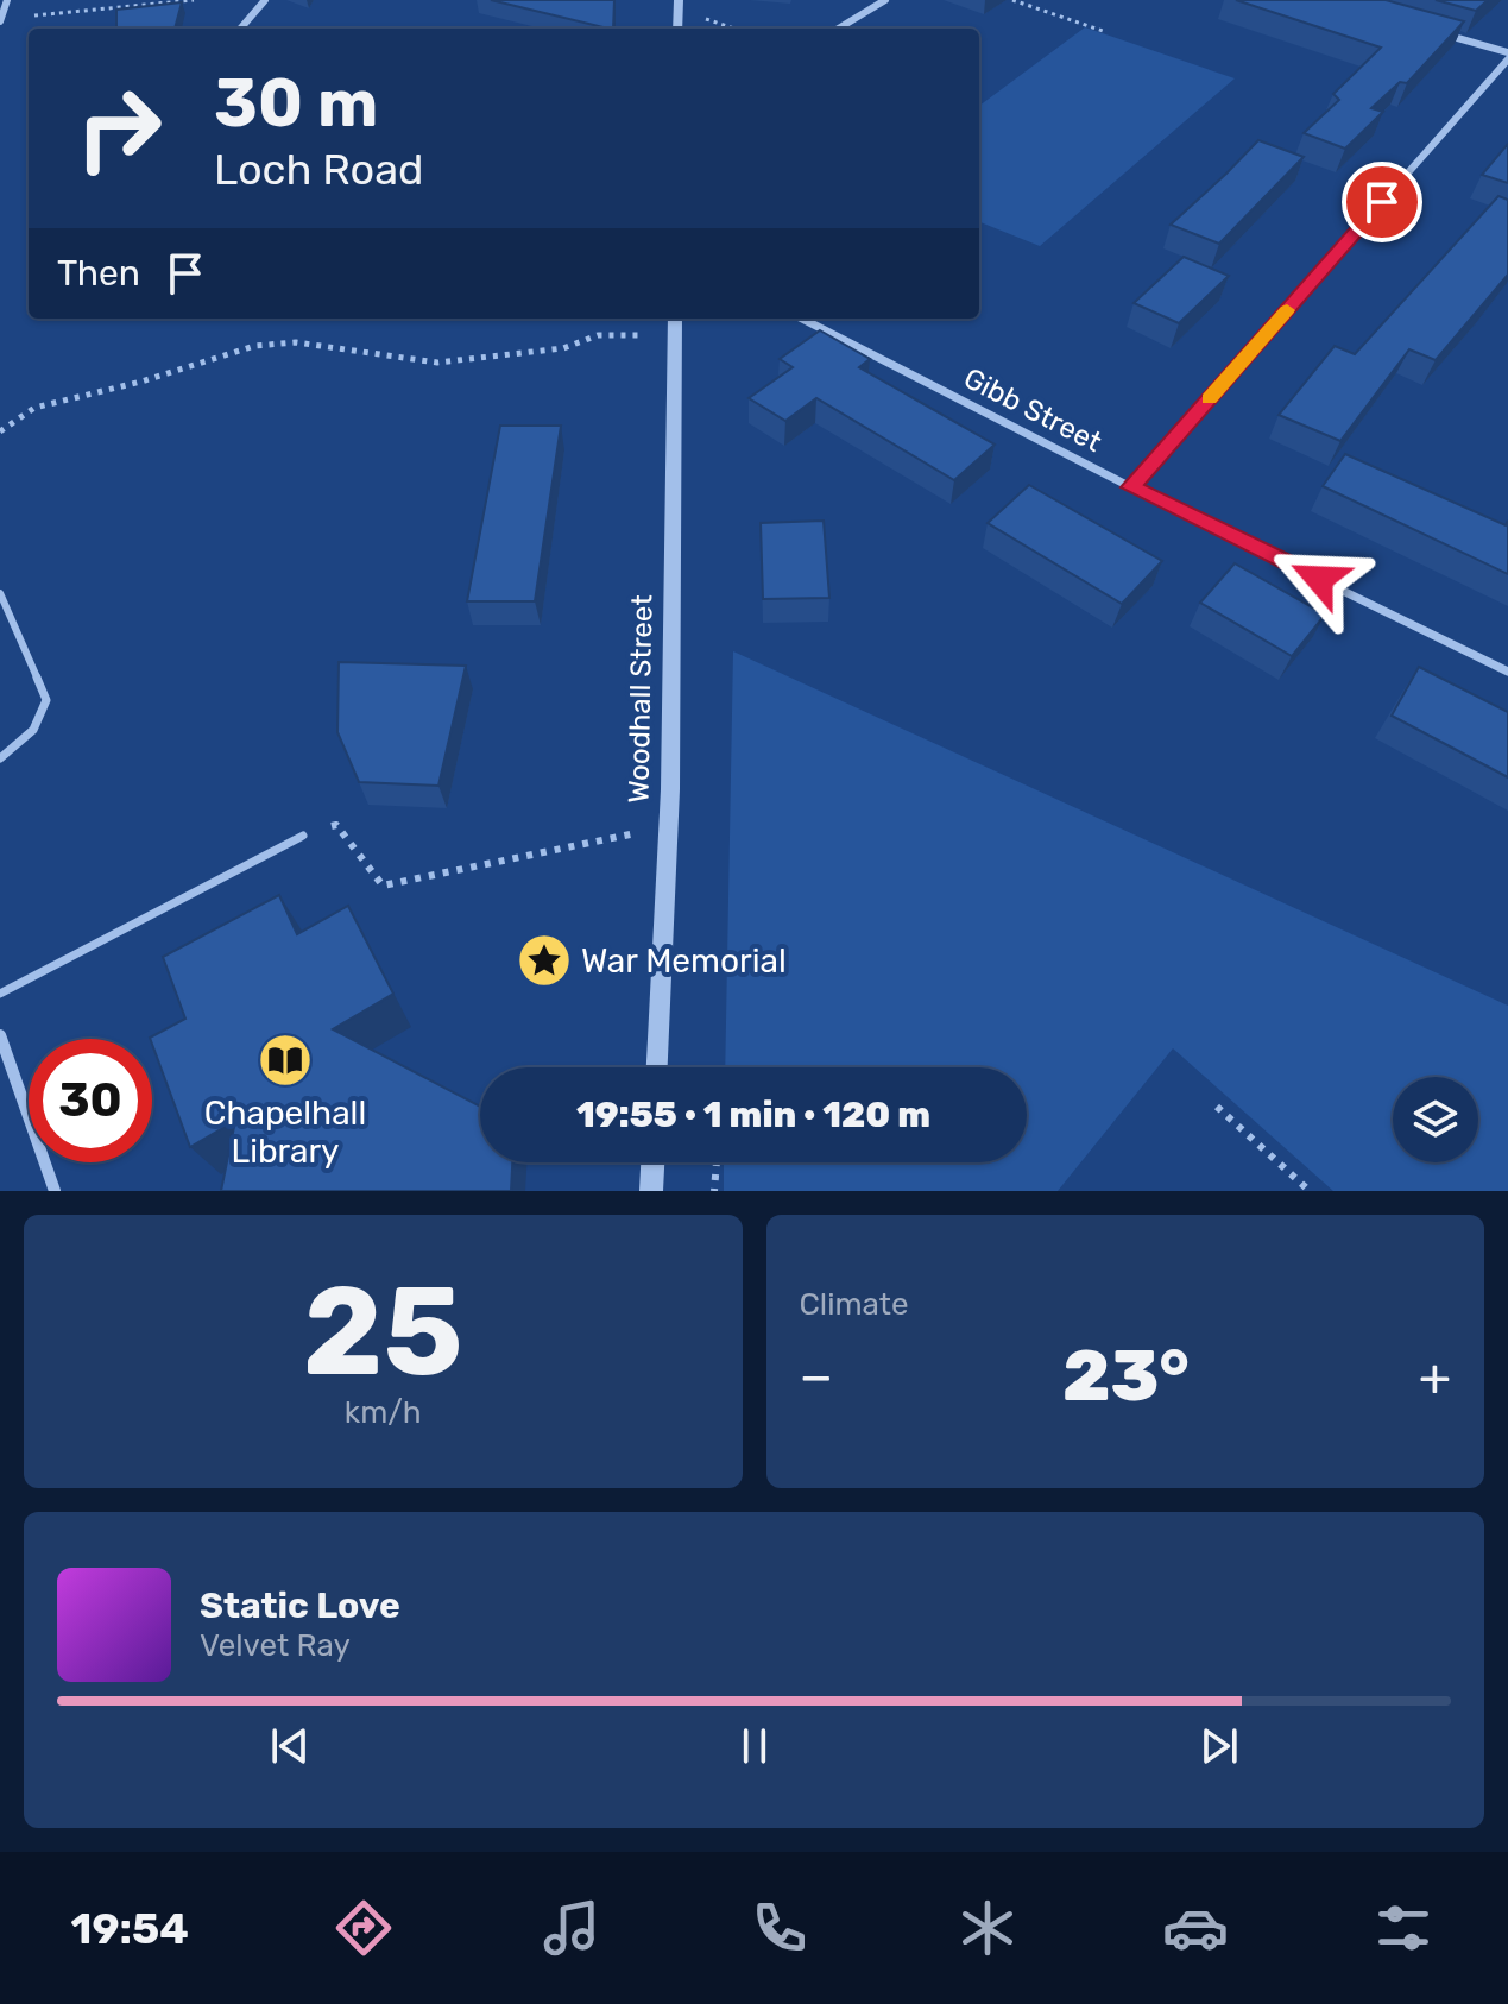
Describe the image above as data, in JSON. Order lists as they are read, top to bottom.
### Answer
{
  "streets": {
    "street": ["Gibb Street", "Woodhall Street"]
  },
  "places": {
    "place": ["War Memorial"],
    "library": ["Chapelhall Library"]
  },
  "page": {
    "turn": ["30 m", "Loch Road"],
    "then": "Then",
    "limit": "30",
    "trip": "19:55 · 1 min · 120 m",
    "tile": [
      ["25", "km/h"],
      "Climate"
    ],
    "heat": ["−", "23°", "+"],
    "song": ["Static Love", "Velvet Ray"],
    "tabs": "19:54"
  }
}
